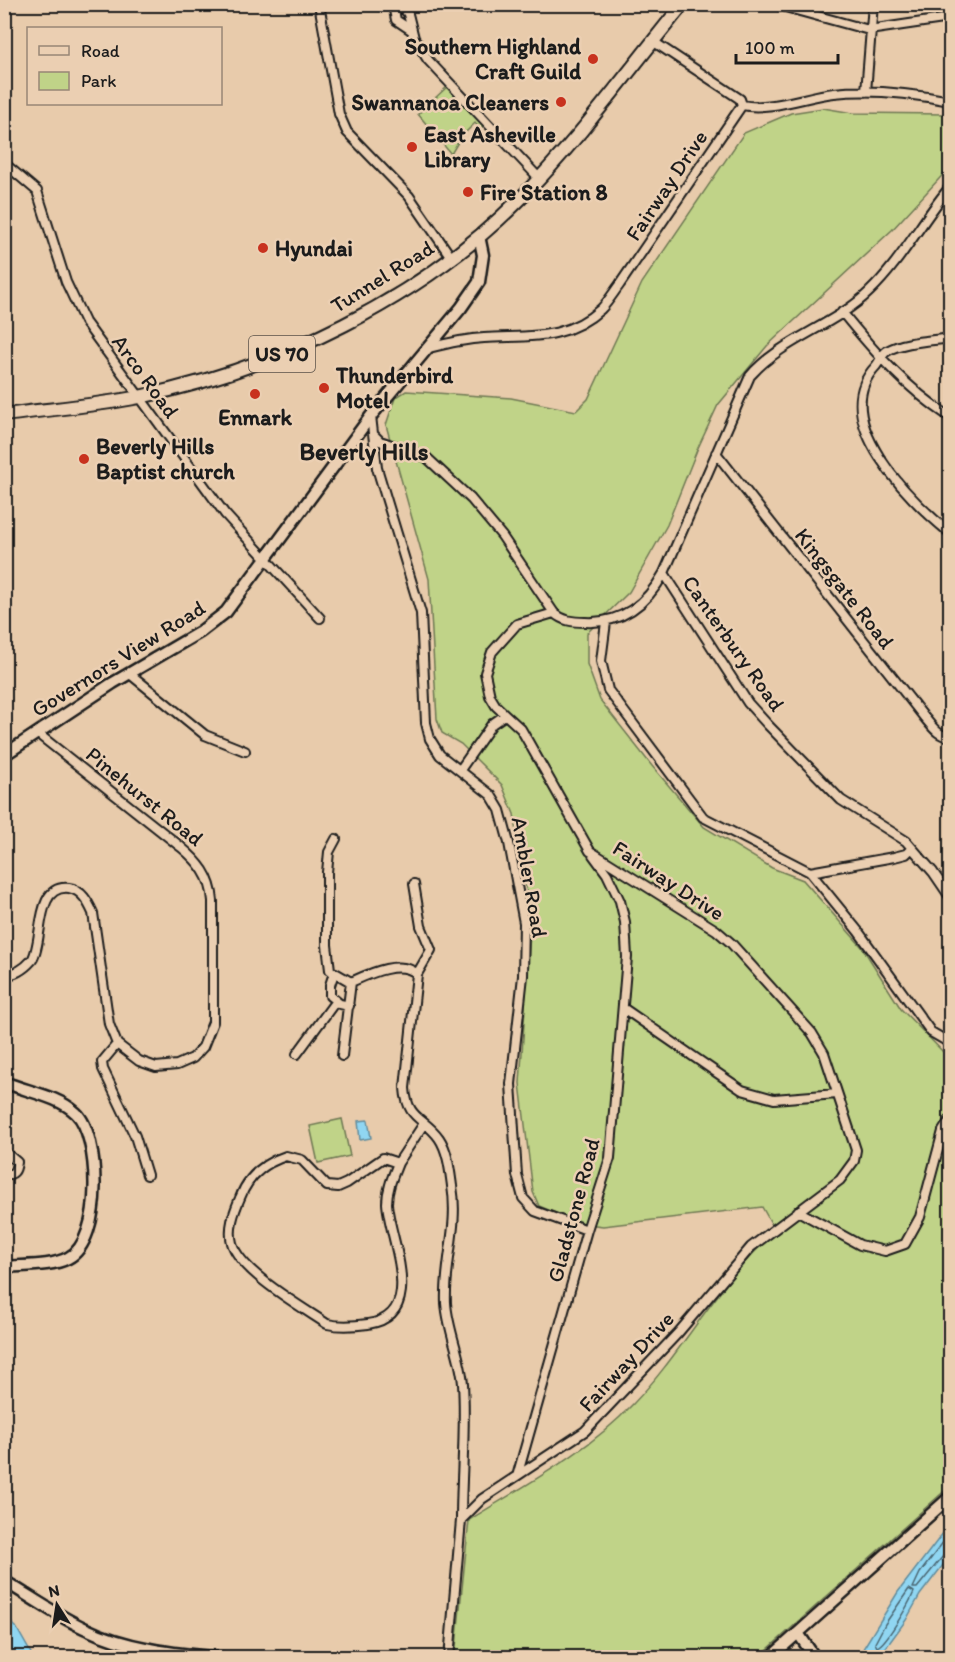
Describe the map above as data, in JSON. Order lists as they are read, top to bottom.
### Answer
{
  "streets": {
    "main road": ["Tunnel Road", "US 70"],
    "street": [
      "Fairway Drive",
      "Arco Road",
      "Kingsgate Road",
      "Canterbury Road",
      "Governors View Road",
      "Pinehurst Road",
      "Ambler Road",
      "Gladstone Road"
    ]
  },
  "crossings": [
    ["Fairway Drive", "Governors View Road"],
    ["Fairway Drive", "Gladstone Road"],
    ["Tunnel Road", "Arco Road"],
    ["Tunnel Road", "Governors View Road"],
    ["Arco Road", "Governors View Road"],
    ["Governors View Road", "Pinehurst Road"],
    ["Governors View Road", "Ambler Road"],
    ["Ambler Road", "Gladstone Road"]
  ],
  "districts": ["Beverly Hills"],
  "places": [
    "Southern Highland Craft Guild",
    "Swannanoa Cleaners",
    "East Asheville Library",
    "Fire Station 8",
    "Hyundai",
    "Thunderbird Motel",
    "Enmark",
    "Beverly Hills Baptist church"
  ],
  "legend": ["Road", "Park"],
  "scale_bar": "100 m",
  "north": "top"
}
